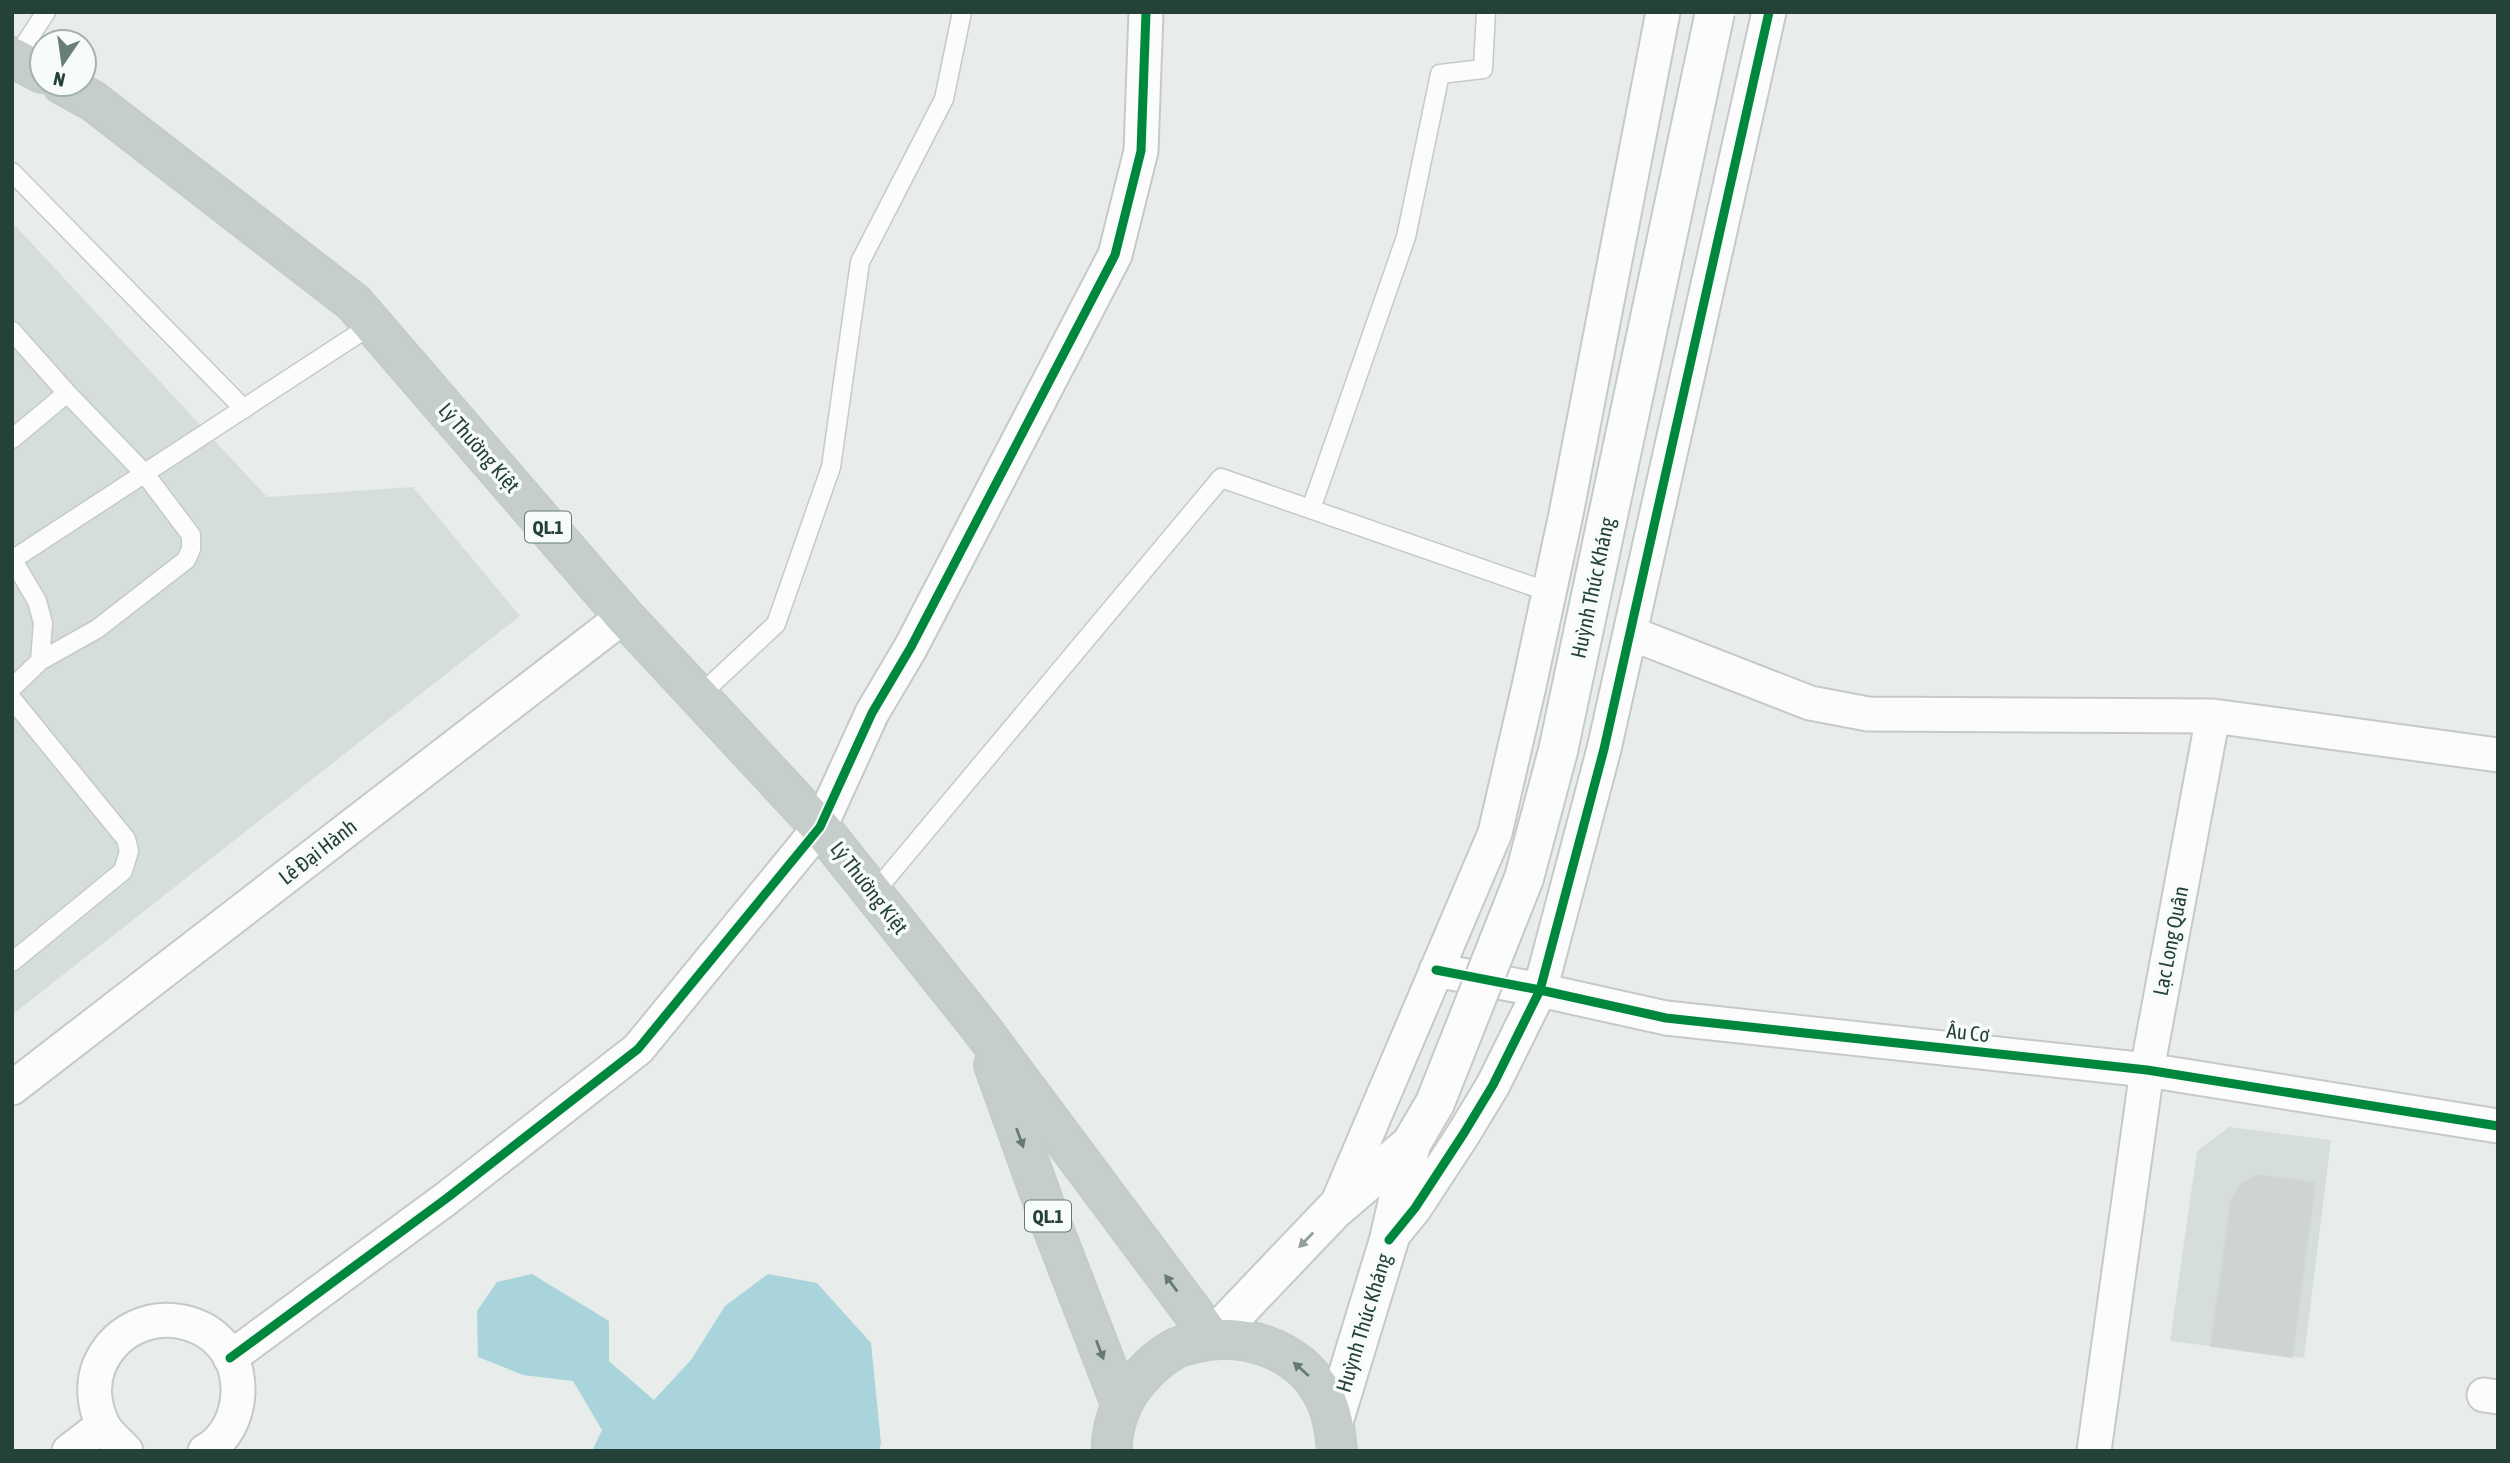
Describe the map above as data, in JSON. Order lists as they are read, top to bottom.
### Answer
{
  "streets": {
    "highway": ["Lý Thường Kiệt", "QL.1"],
    "main road": ["Huỳnh Thúc Kháng"],
    "street": ["Lê Đại Hành", "Lạc Long Quân", "Âu Cơ"]
  },
  "crossings": [
    ["Lý Thường Kiệt", "Huỳnh Thúc Kháng"],
    ["Lý Thường Kiệt", "Lê Đại Hành"],
    ["Lạc Long Quân", "Âu Cơ"]
  ],
  "north": "bottom"
}
